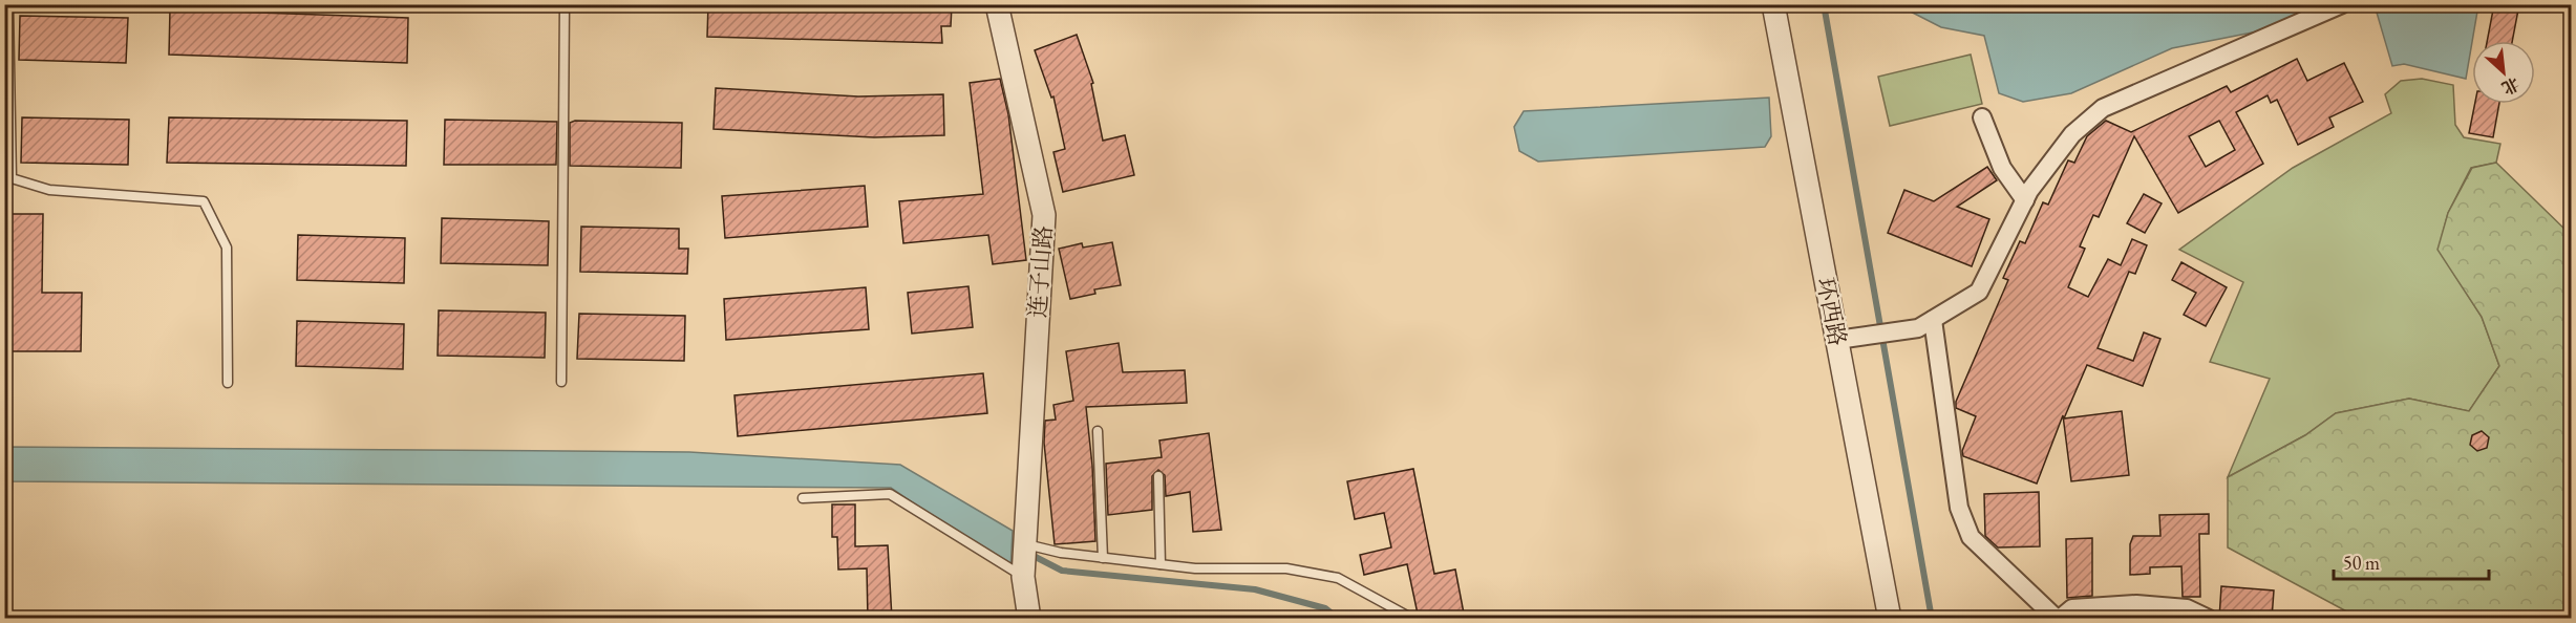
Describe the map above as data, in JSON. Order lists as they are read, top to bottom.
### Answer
{
  "streets": {
    "street": ["连子山路", "环西路"]
  },
  "scale_bar": "50 m",
  "north": "bottom right"
}
